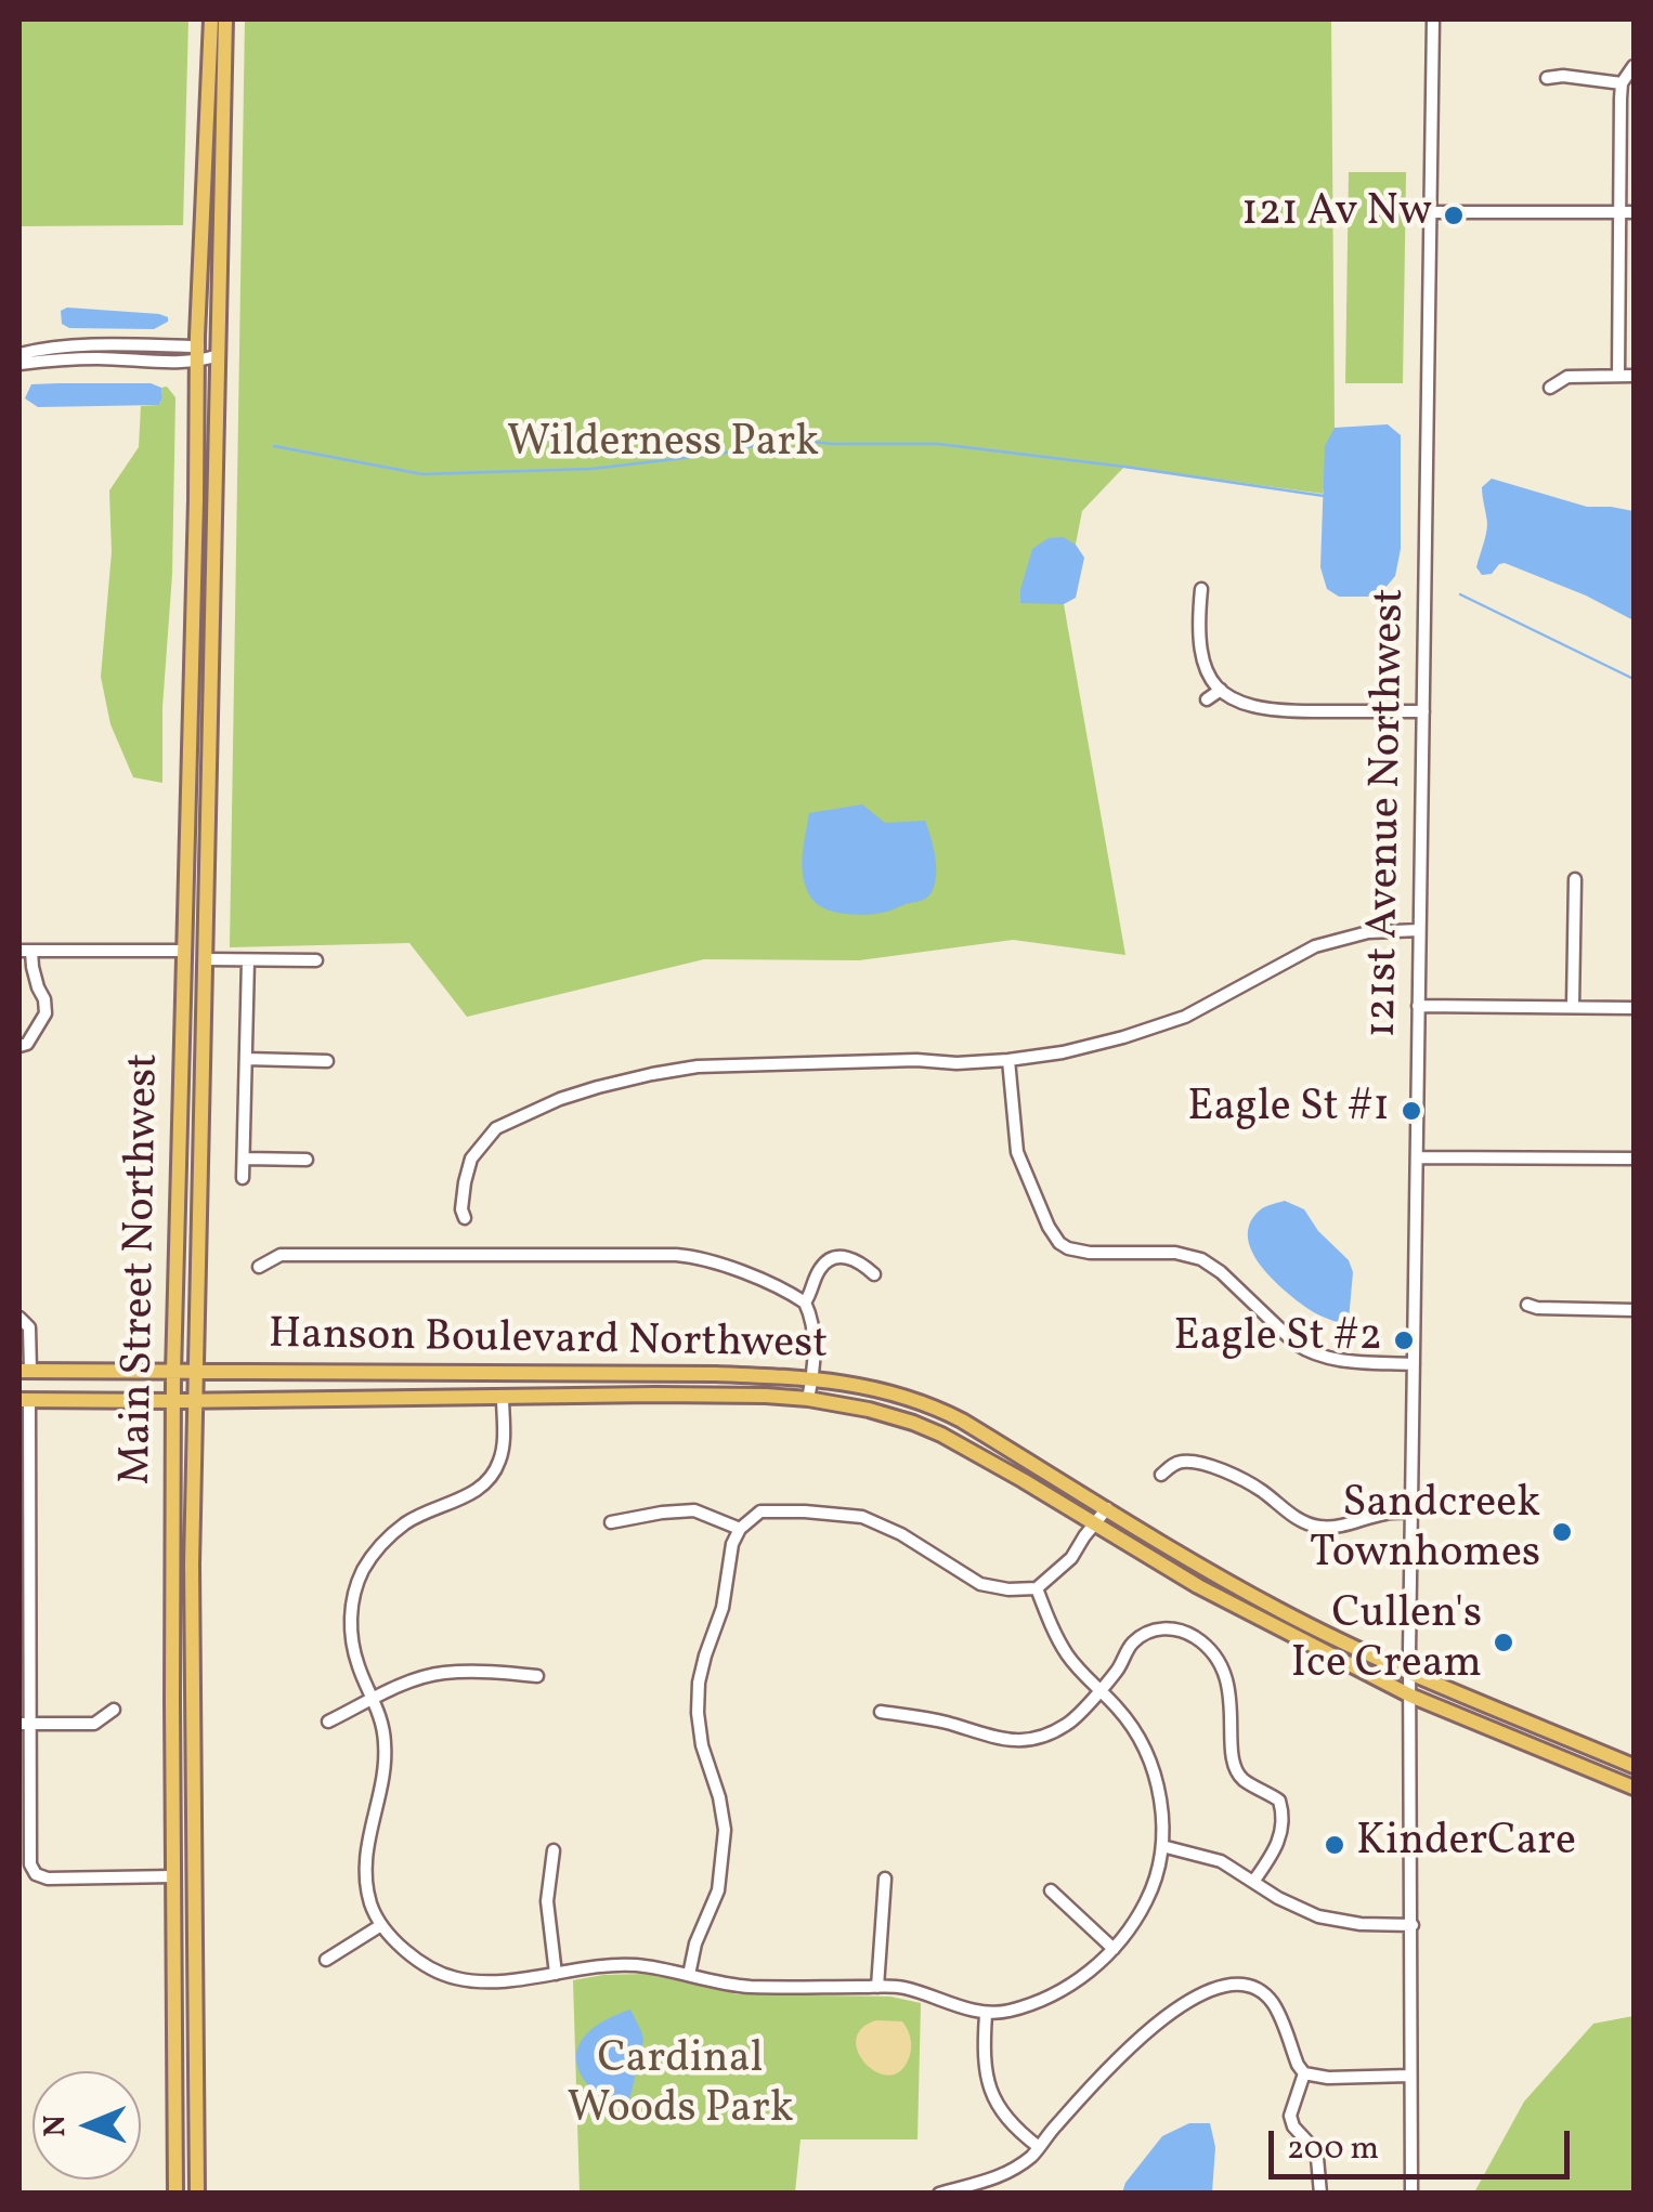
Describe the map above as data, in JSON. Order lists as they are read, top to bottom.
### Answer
{
  "streets": {
    "main road": ["Main Street Northwest", "Hanson Boulevard Northwest"],
    "street": ["121st Avenue Northwest"]
  },
  "crossings": [
    ["121st Avenue Northwest", "Hanson Boulevard Northwest"],
    ["Main Street Northwest", "Hanson Boulevard Northwest"]
  ],
  "parks": ["Wilderness Park", "Cardinal Woods Park"],
  "places": [
    "121 Av Nw",
    "Eagle St #1",
    "Eagle St #2",
    "Sandcreek Townhomes",
    "Cullen's Ice Cream",
    "KinderCare"
  ],
  "scale_bar": "200 m",
  "north": "left"
}
